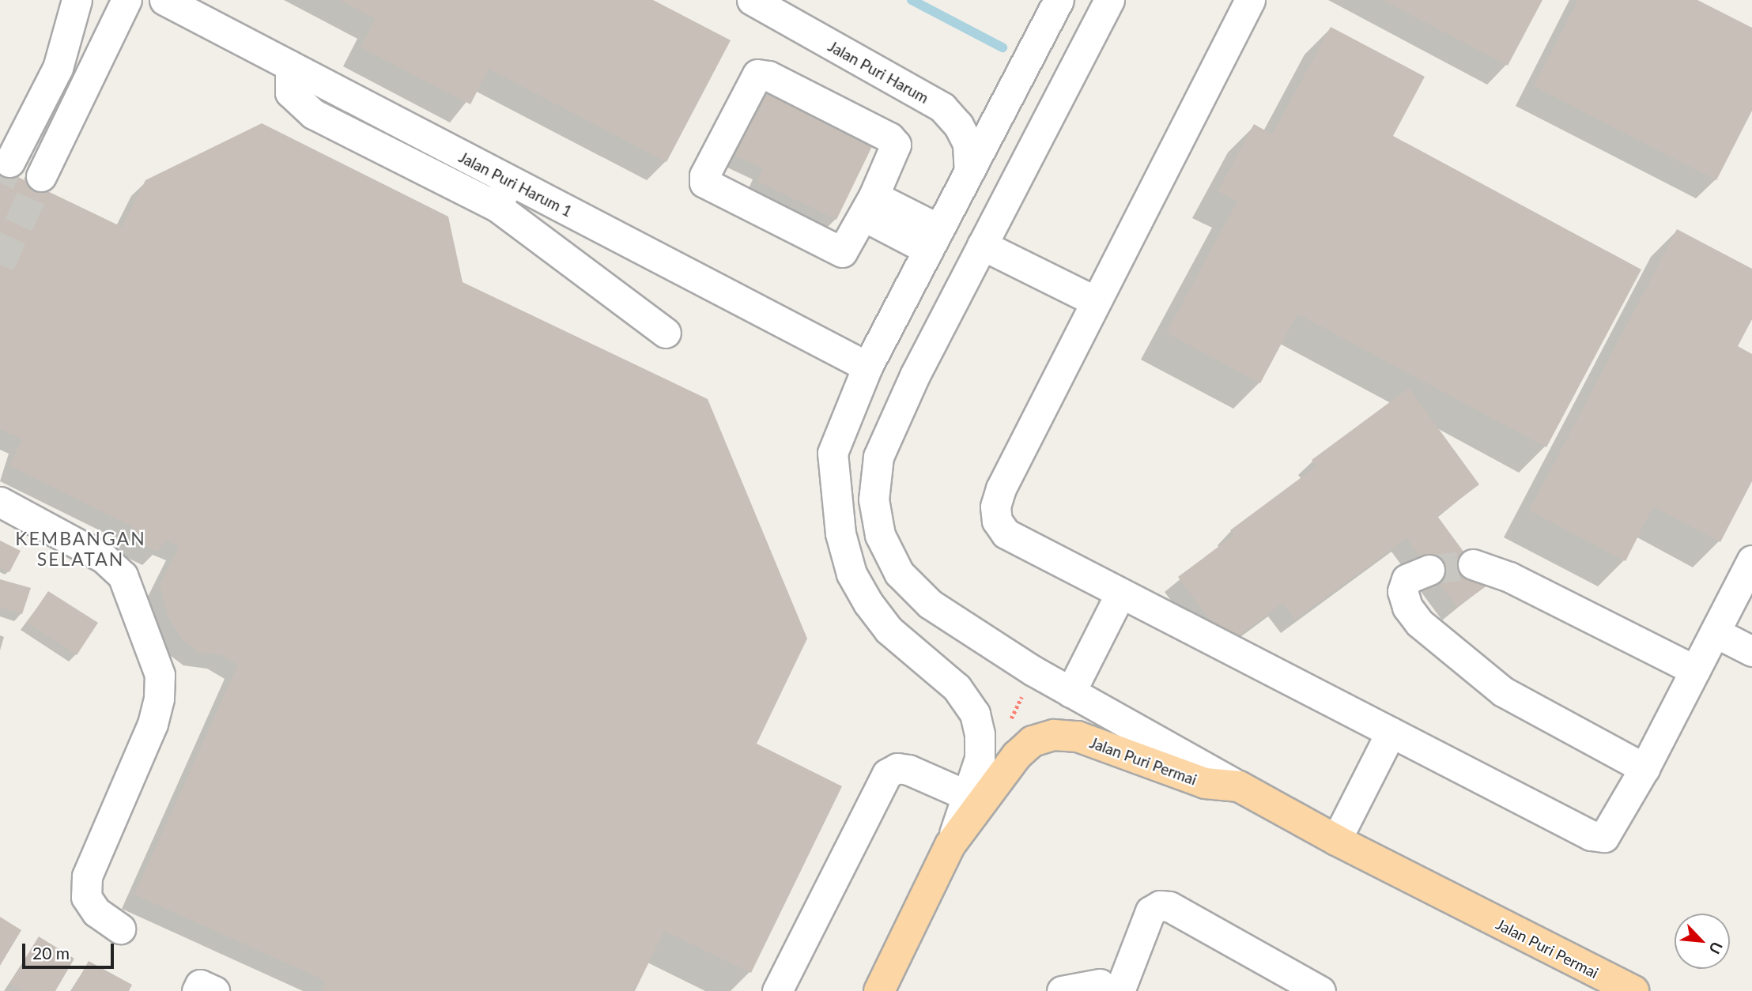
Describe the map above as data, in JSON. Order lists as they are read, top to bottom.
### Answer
{
  "streets": {
    "main road": ["Jalan Puri Permai"],
    "street": ["Jalan Puri Harum", "Jalan Puri Harum 1"]
  },
  "districts": ["KEMBANGAN SELATAN"],
  "scale_bar": "20 m",
  "north": "bottom right"
}
